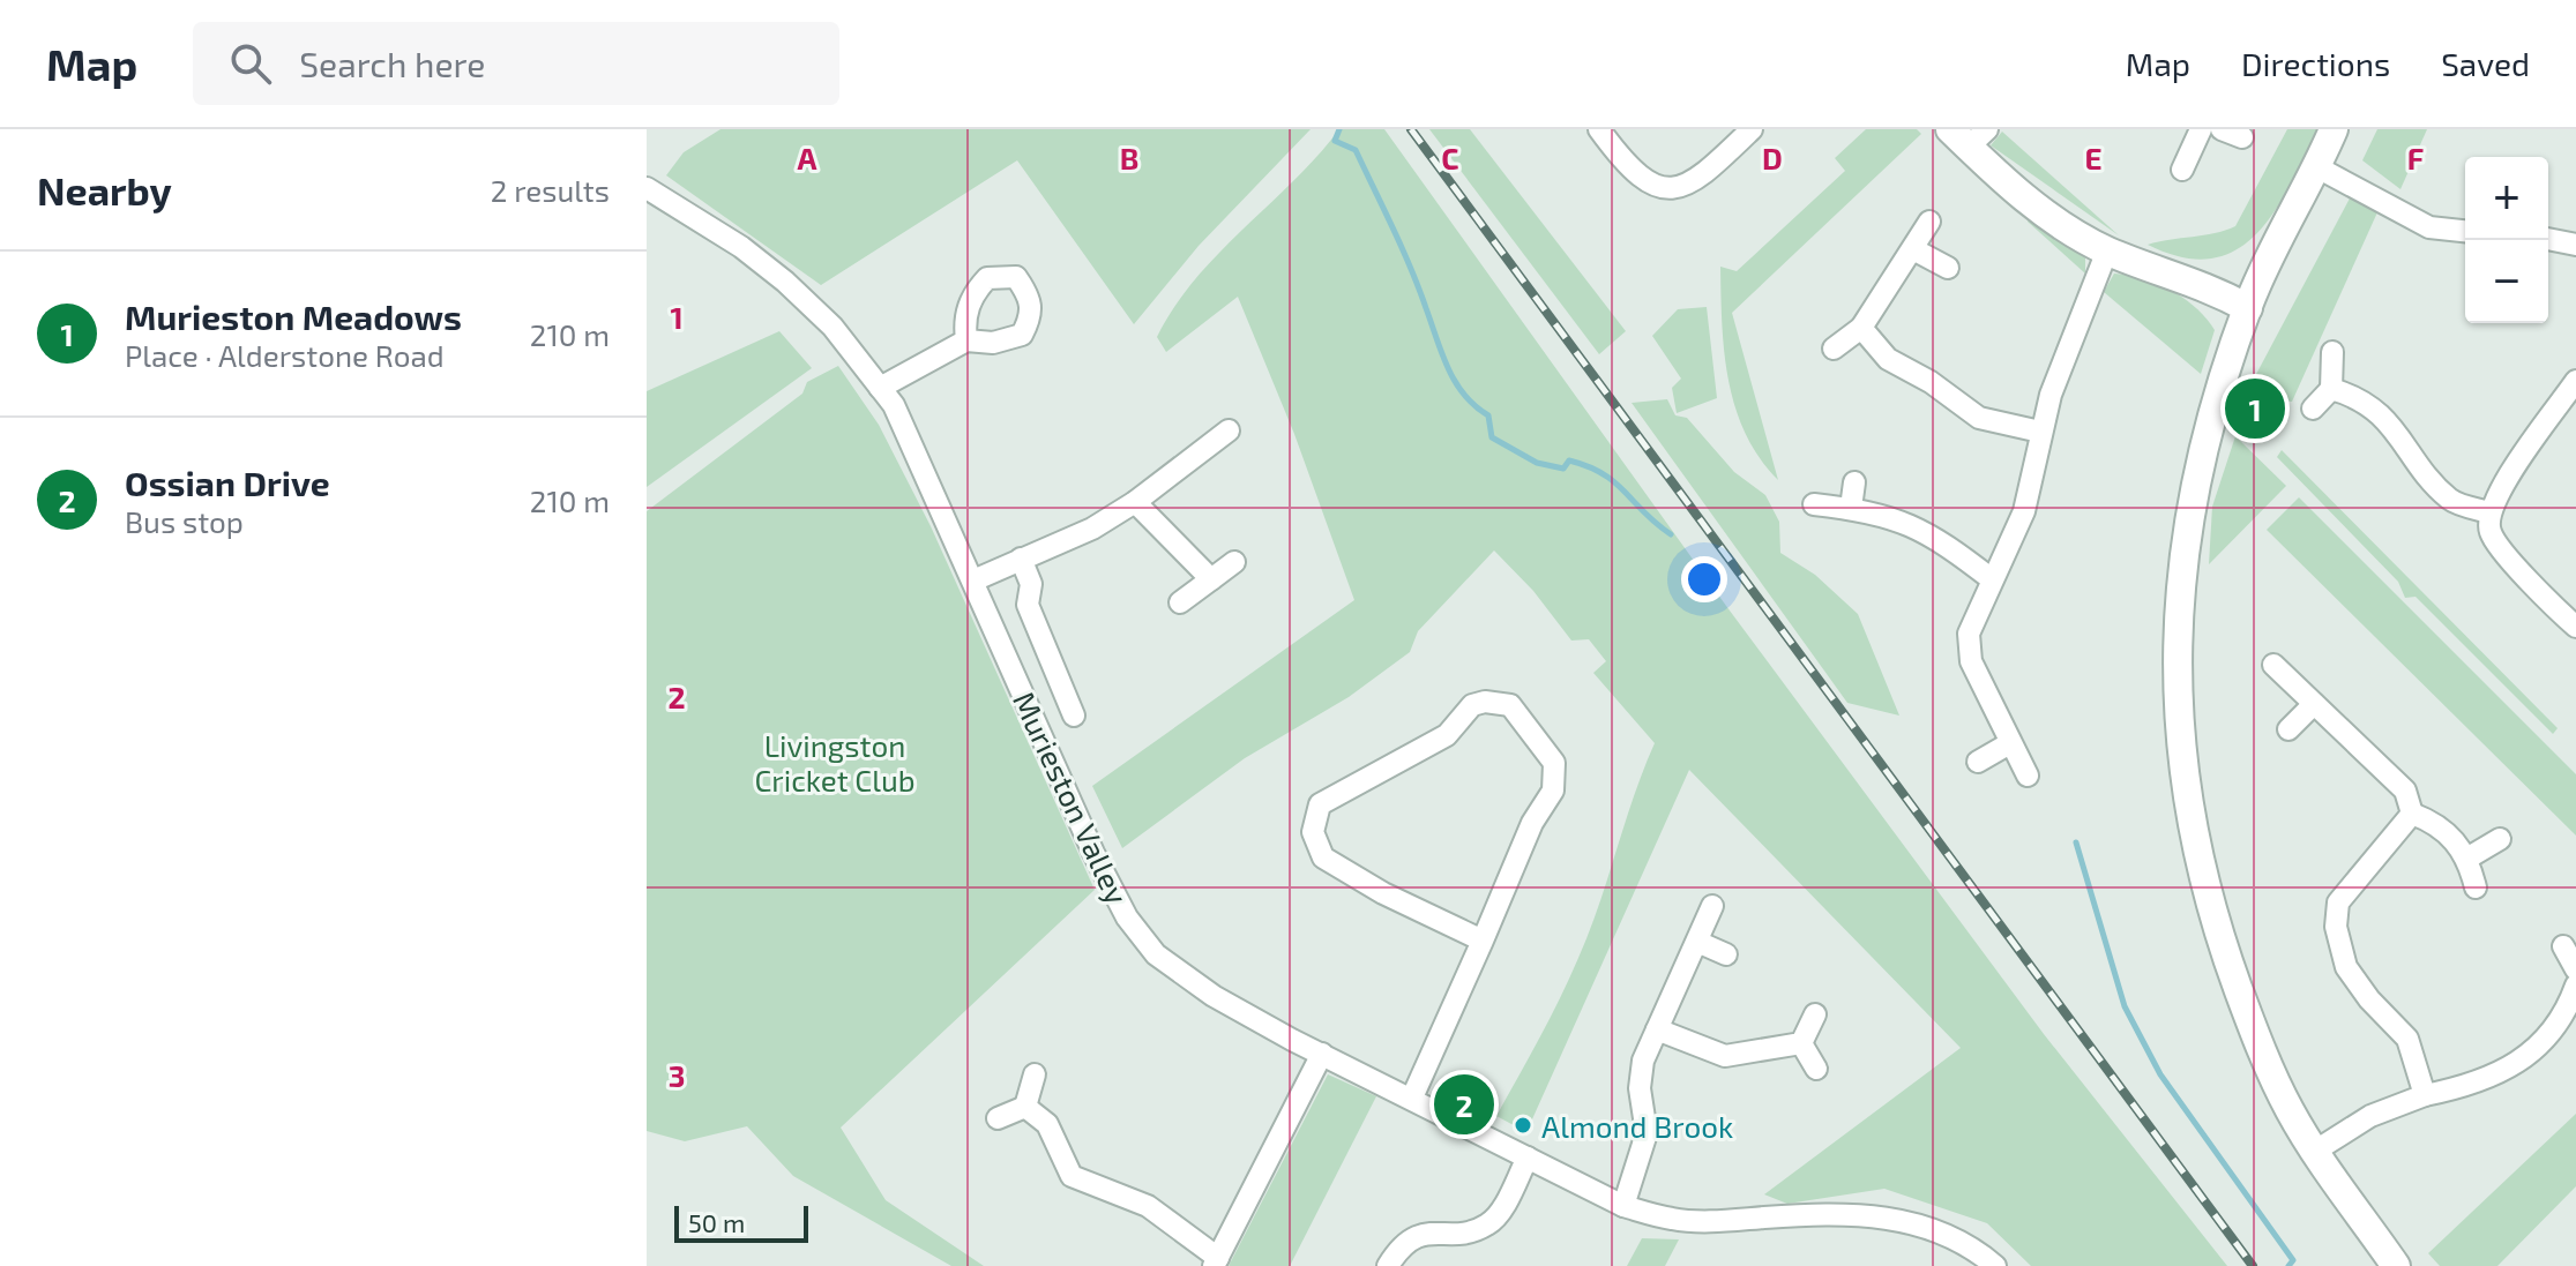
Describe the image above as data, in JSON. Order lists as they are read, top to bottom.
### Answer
{
  "streets": {
    "street": ["Murieston Valley"]
  },
  "parks": ["Livingston Cricket Club"],
  "places": ["Almond Brook"],
  "scale_bar": "50 m",
  "page": {
    "header": "Map",
    "search": "Search here",
    "nav": ["Map", "Directions", "Saved"],
    "heading": ["Nearby", "2 results"],
    "map_buttons": ["+", "−"],
    "list": [
      {
        "mark": "1",
        "name": "Murieston Meadows",
        "note": "Place · Alderstone Road",
        "value": "210 m"
      },
      {
        "mark": "2",
        "name": "Ossian Drive",
        "note": "Bus stop",
        "value": "210 m"
      }
    ],
    "pins": ["1", "2"],
    "scale": "50 m"
  },
  "grid": {
    "columns": [
      "A",
      "B",
      "C",
      "D",
      "E",
      "F"
    ],
    "rows": ["1", "2", "3"]
  }
}
